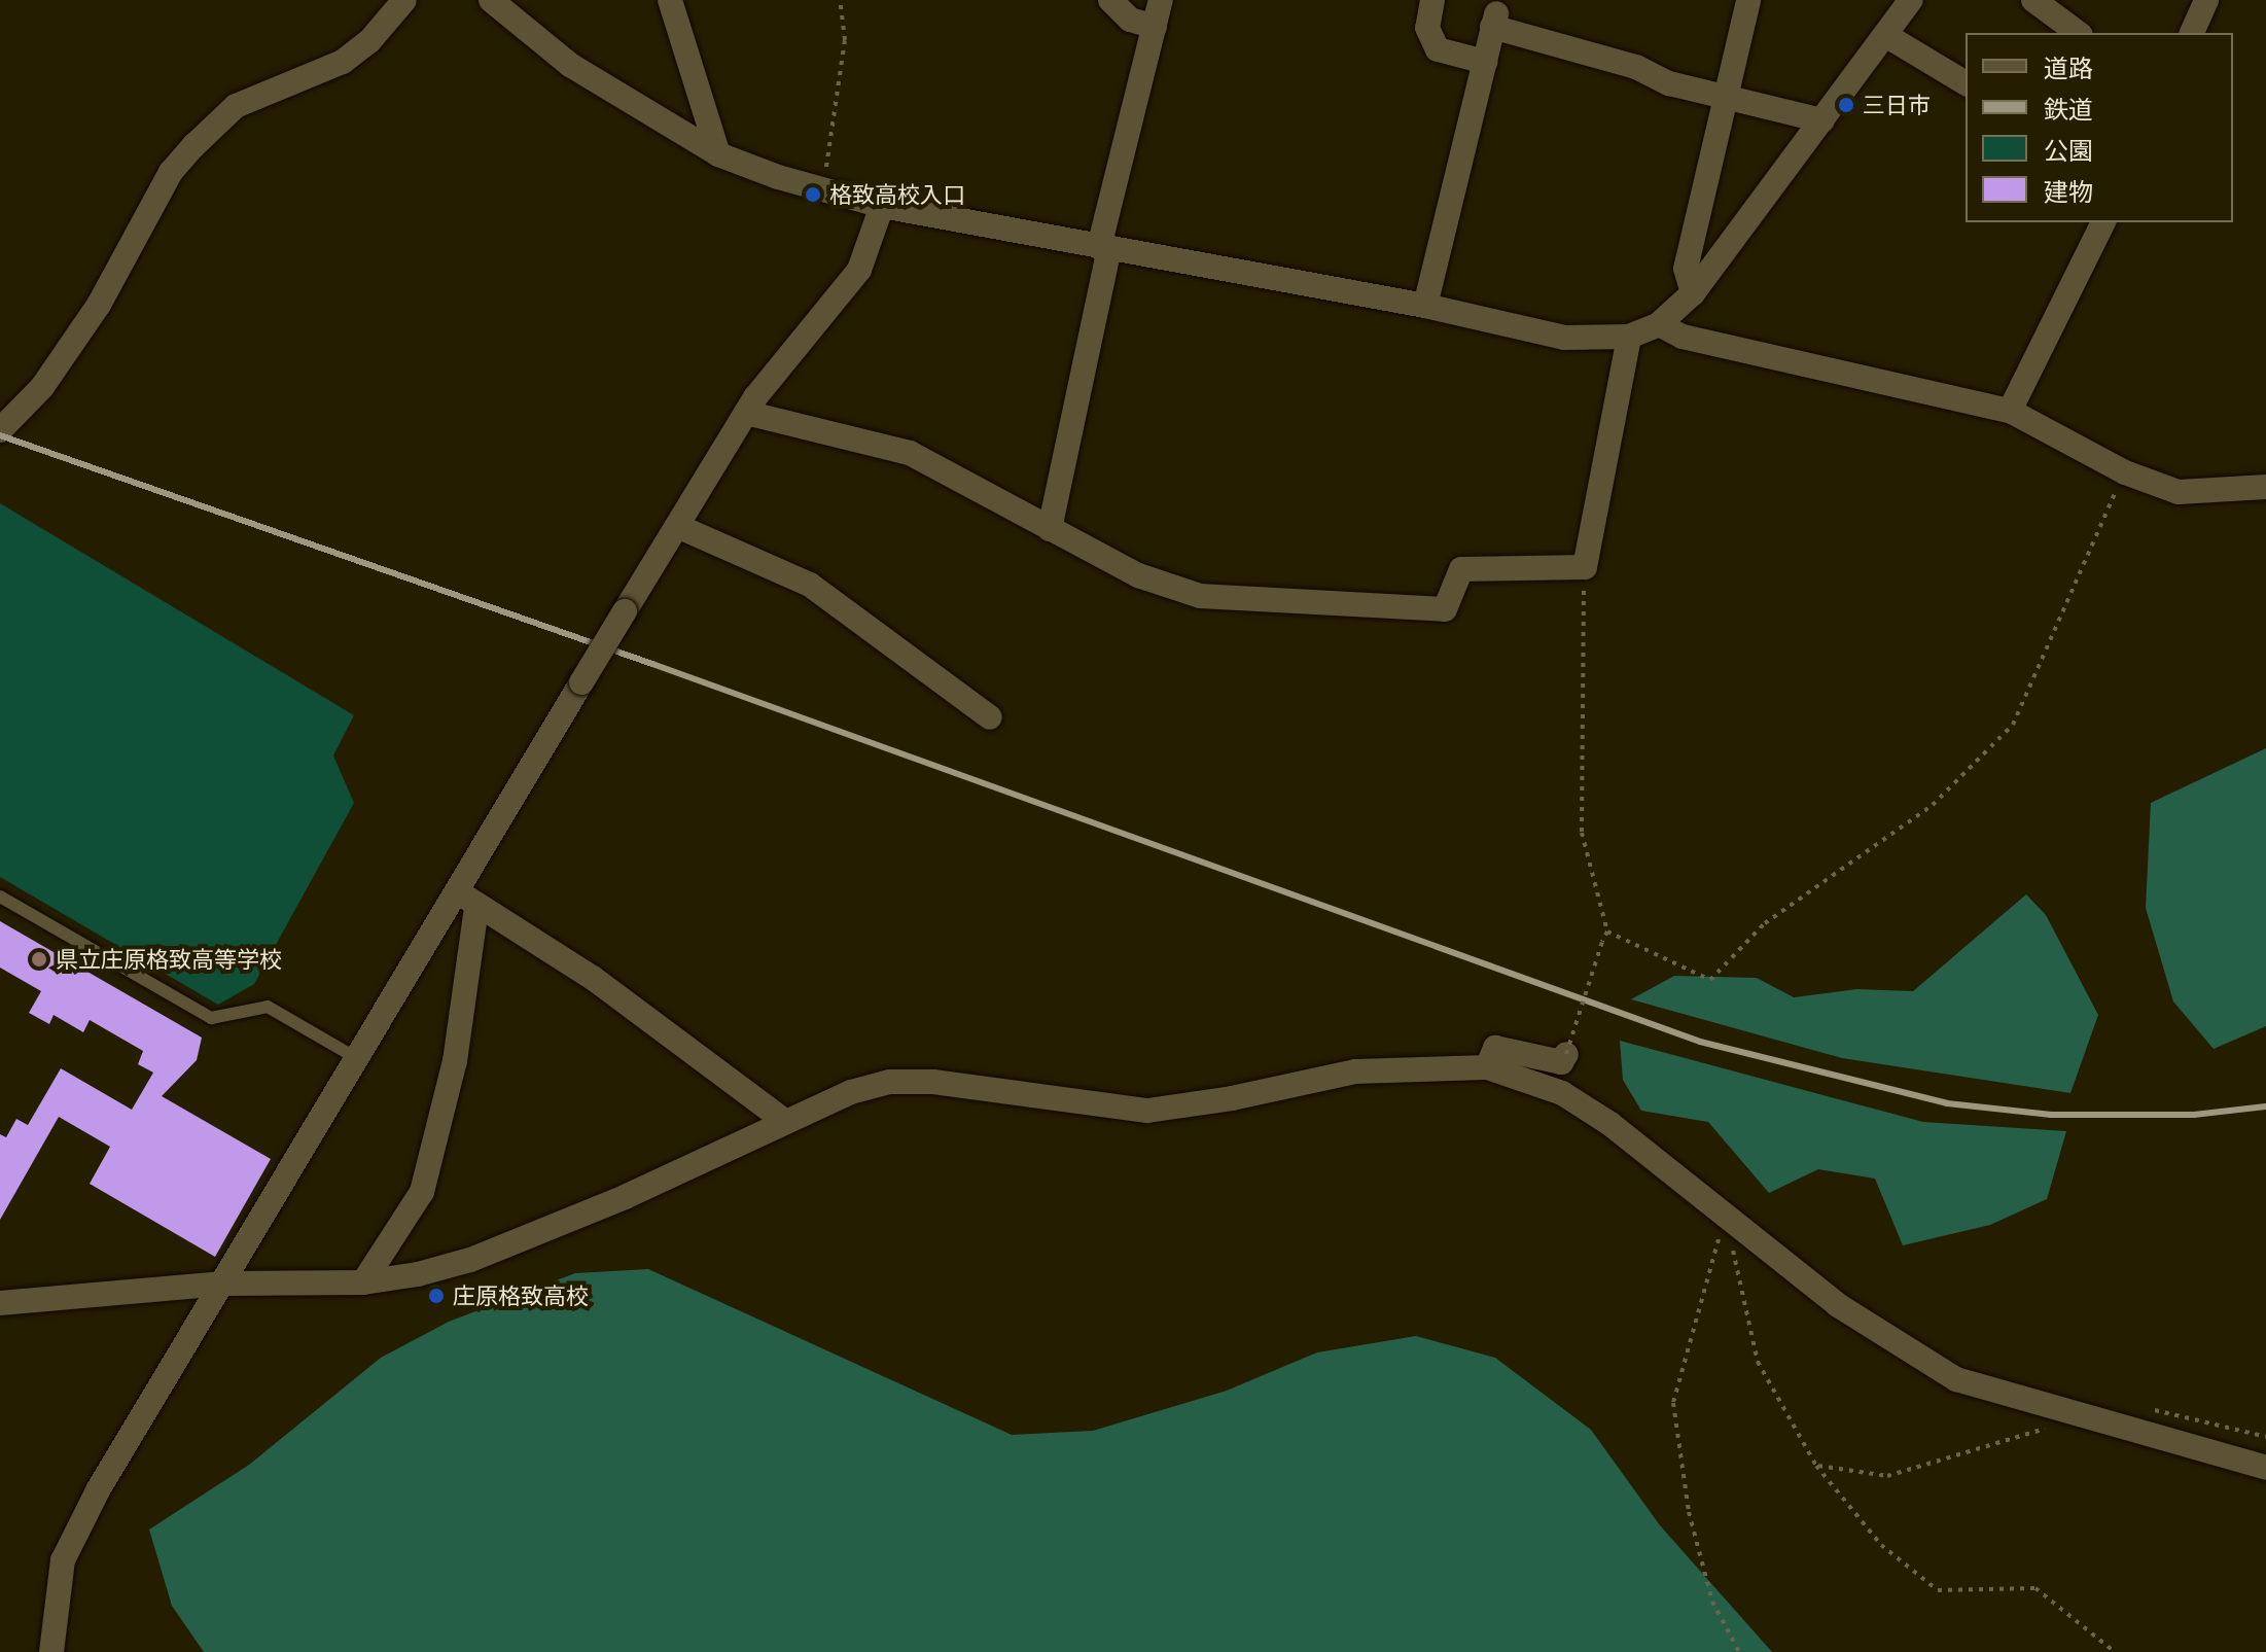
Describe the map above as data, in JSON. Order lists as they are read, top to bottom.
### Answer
{
  "places": [
    "三日市",
    "格致高校入口",
    "県立庄原格致高等学校",
    "庄原格致高校"
  ],
  "legend": [
    "道路",
    "鉄道",
    "公園",
    "建物"
  ]
}
